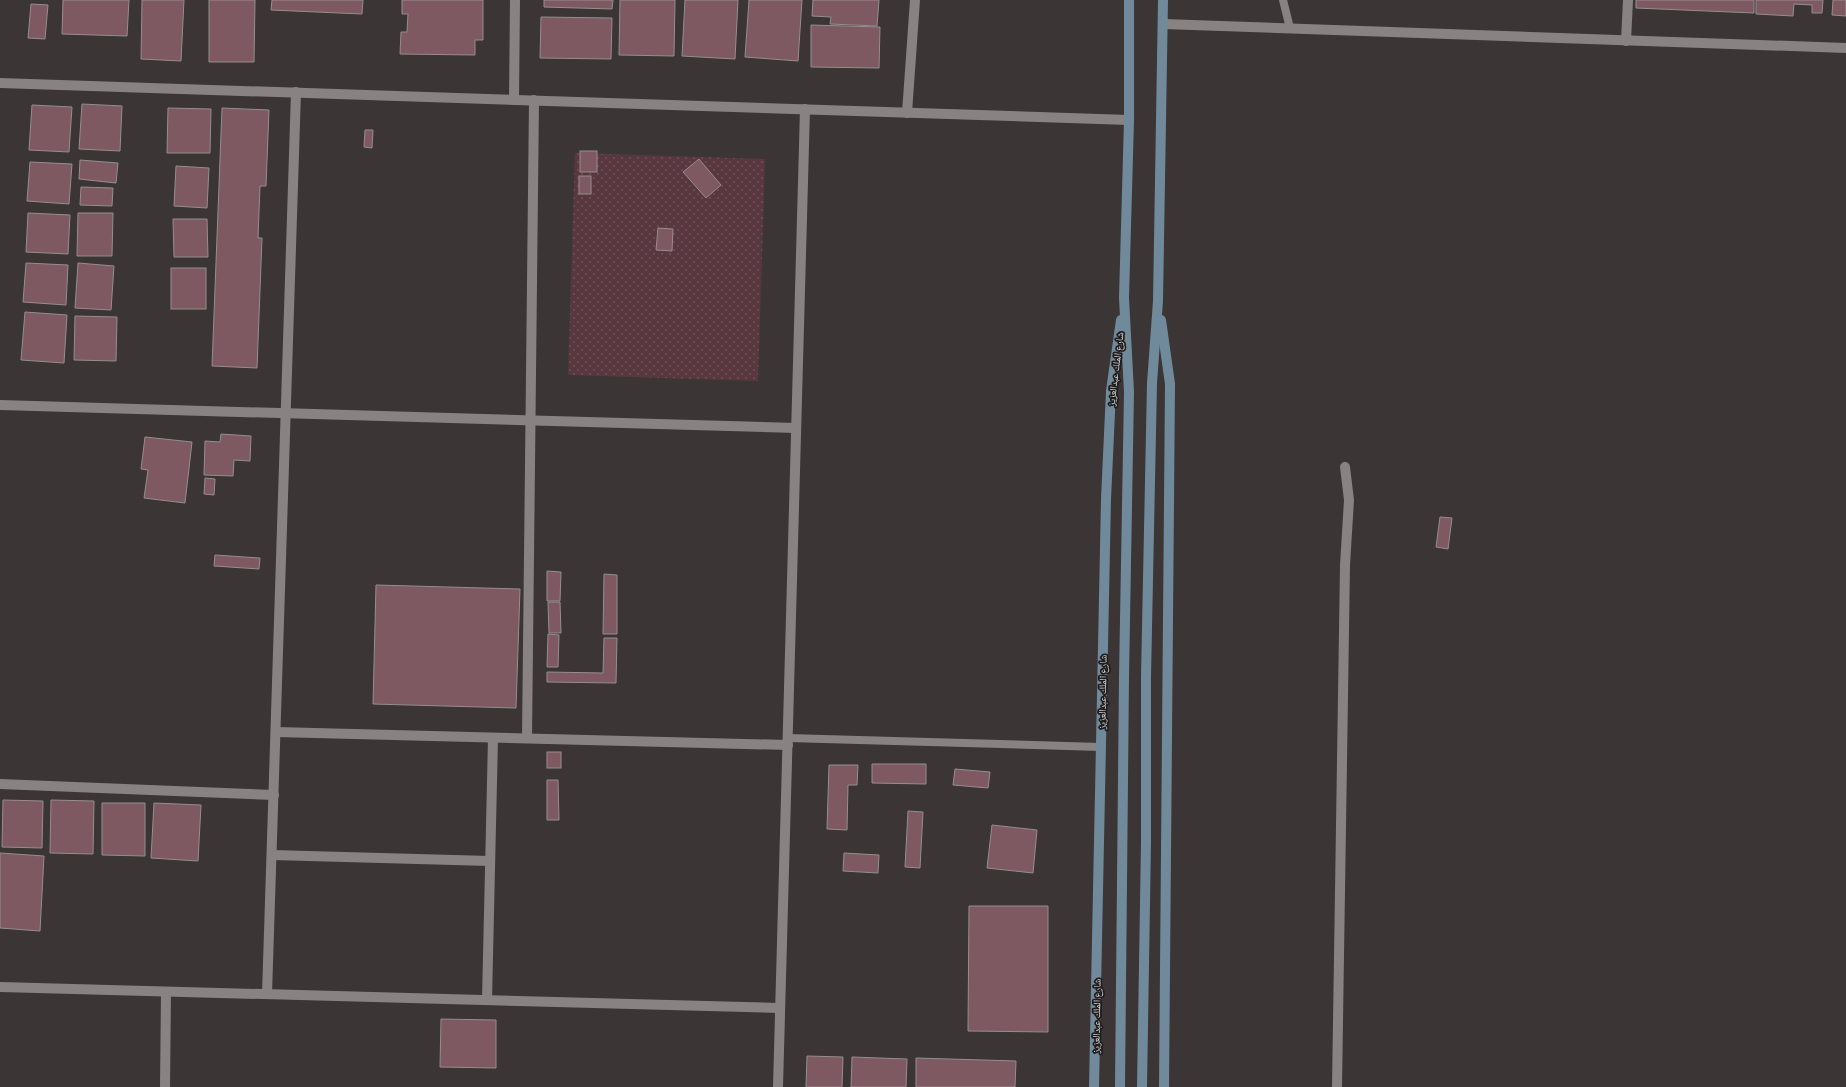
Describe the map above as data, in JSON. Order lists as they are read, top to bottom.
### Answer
{
  "streets": {
    "street": ["شارع الملك عبدالعزيز"]
  }
}
